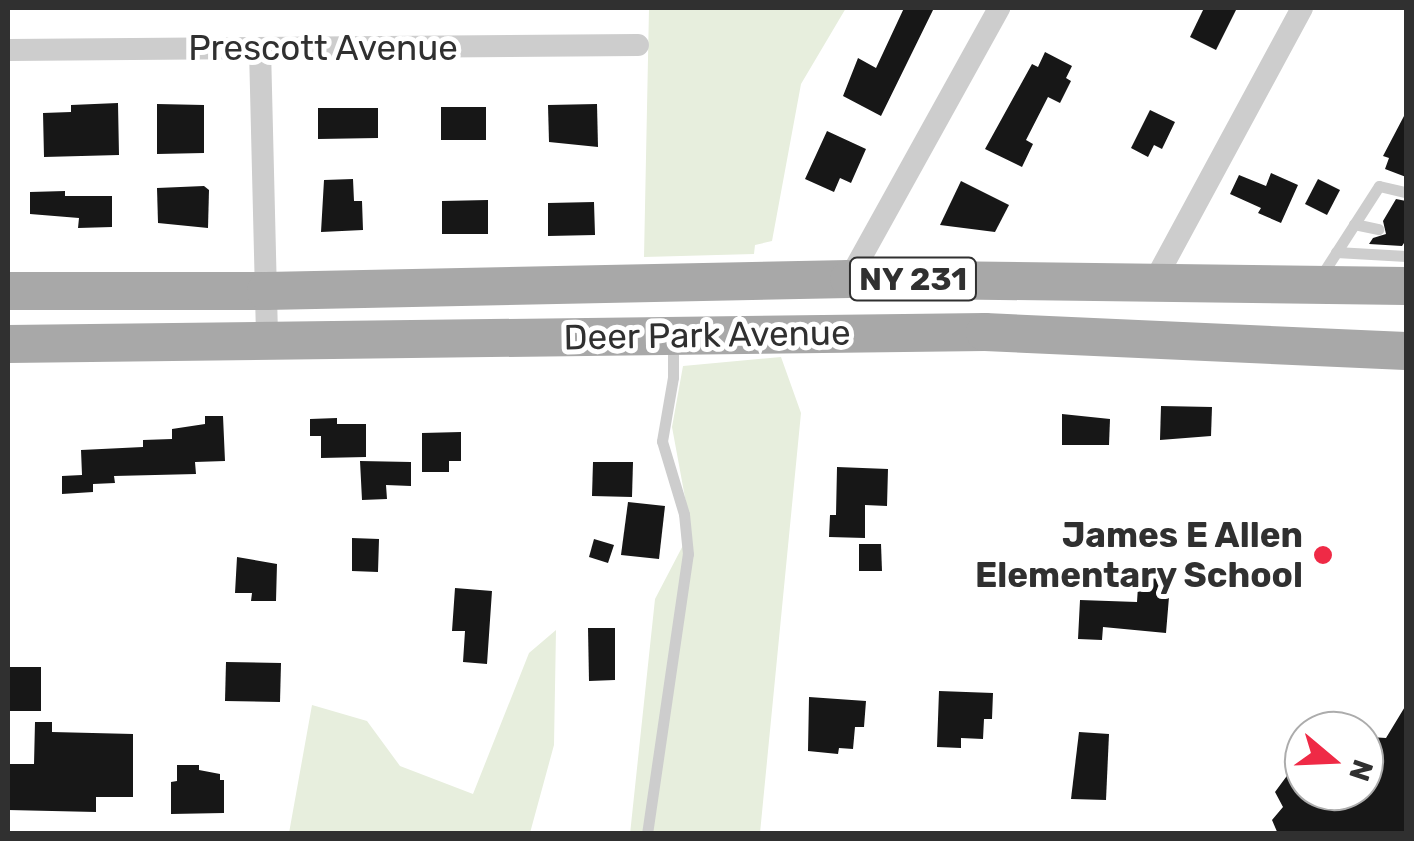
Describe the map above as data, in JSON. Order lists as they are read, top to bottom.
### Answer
{
  "streets": {
    "main road": ["NY 231", "Deer Park Avenue"],
    "street": ["Prescott Avenue"]
  },
  "places": ["James E Allen Elementary School"],
  "north": "right"
}
